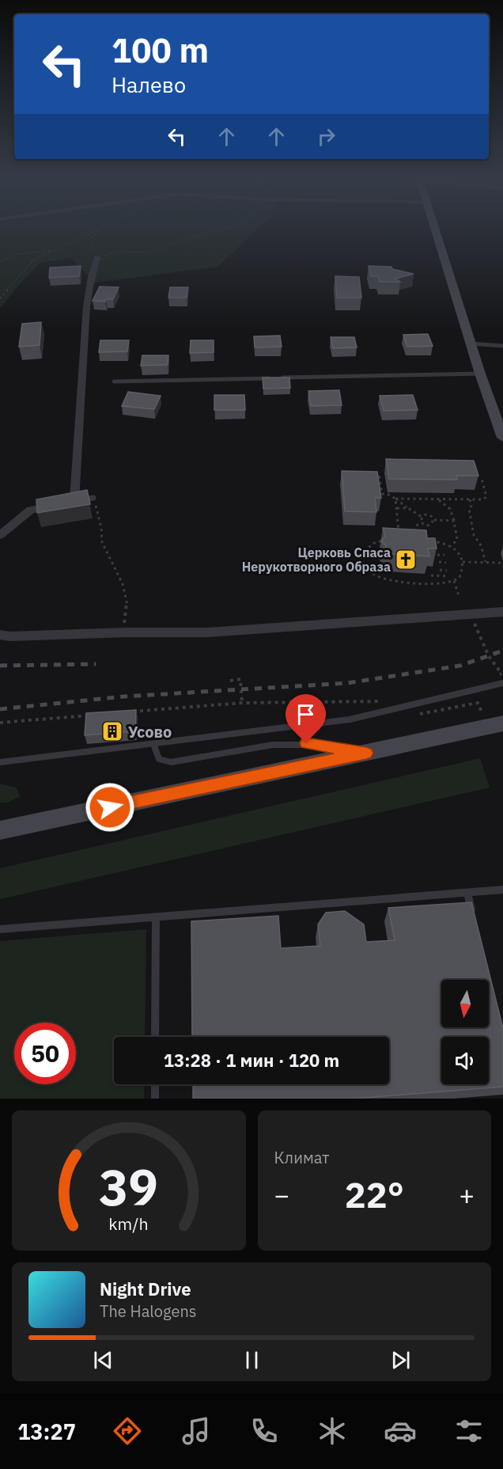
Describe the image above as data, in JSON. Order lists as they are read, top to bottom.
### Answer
{
  "places": {
    "church": ["Церковь Спаса Нерукотворного Образа"],
    "building": ["Усово"]
  },
  "north": "bottom",
  "page": {
    "turn": ["100 m", "Налево"],
    "limit": "50",
    "trip": "13:28 · 1 мин · 120 m",
    "tile": "Климат",
    "heat": ["−", "22°", "+"],
    "song": ["Night Drive", "The Halogens"],
    "tabs": "13:27",
    "gauge": ["39", "km/h"]
  }
}
